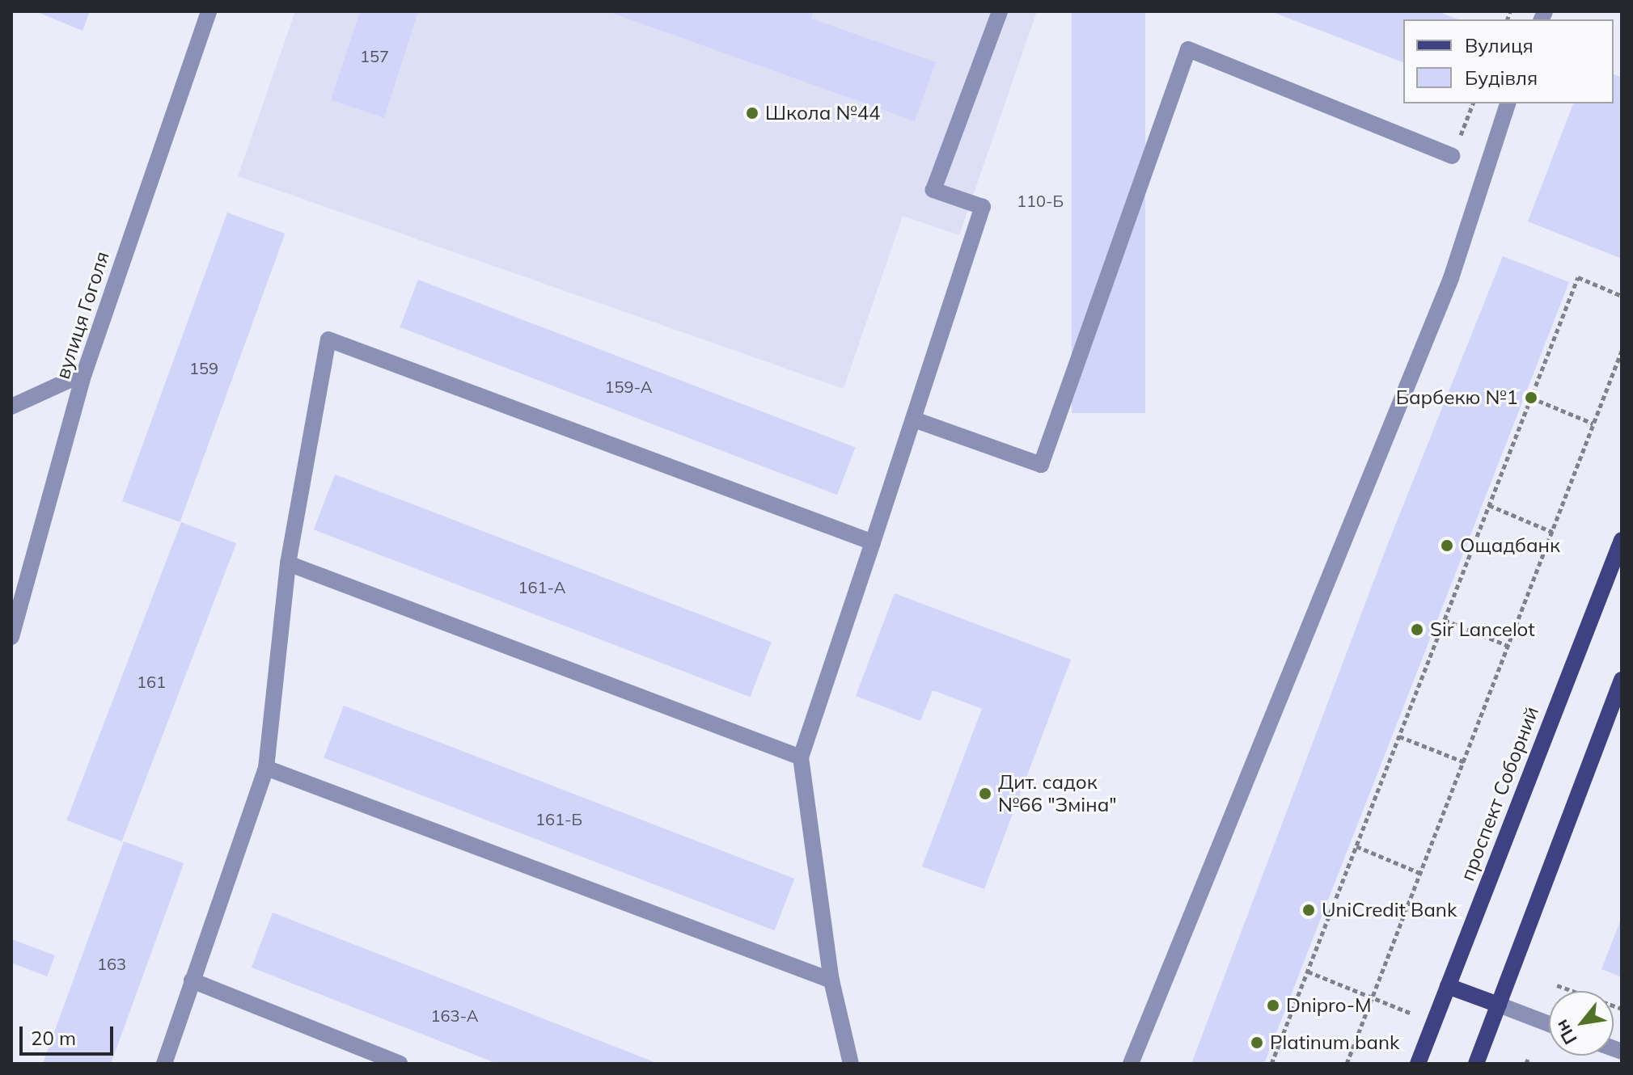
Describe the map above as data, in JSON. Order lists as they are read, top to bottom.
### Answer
{
  "streets": {
    "main road": ["проспект Соборний"],
    "street": ["вулиця Гоголя"]
  },
  "places": [
    "Школа №44",
    "Барбекю №1",
    "Ощадбанк",
    "Sir Lancelot",
    "Дит. садок №66 \"Зміна\"",
    "UniCredit Bank",
    "Dnipro-M",
    "Platinum bank"
  ],
  "house_numbers": [
    "157",
    "110-Б",
    "159",
    "159-А",
    "161-А",
    "161",
    "161-Б",
    "163",
    "163-А"
  ],
  "legend": ["Вулиця", "Будівля"],
  "scale_bar": "20 m",
  "north": "bottom left"
}
